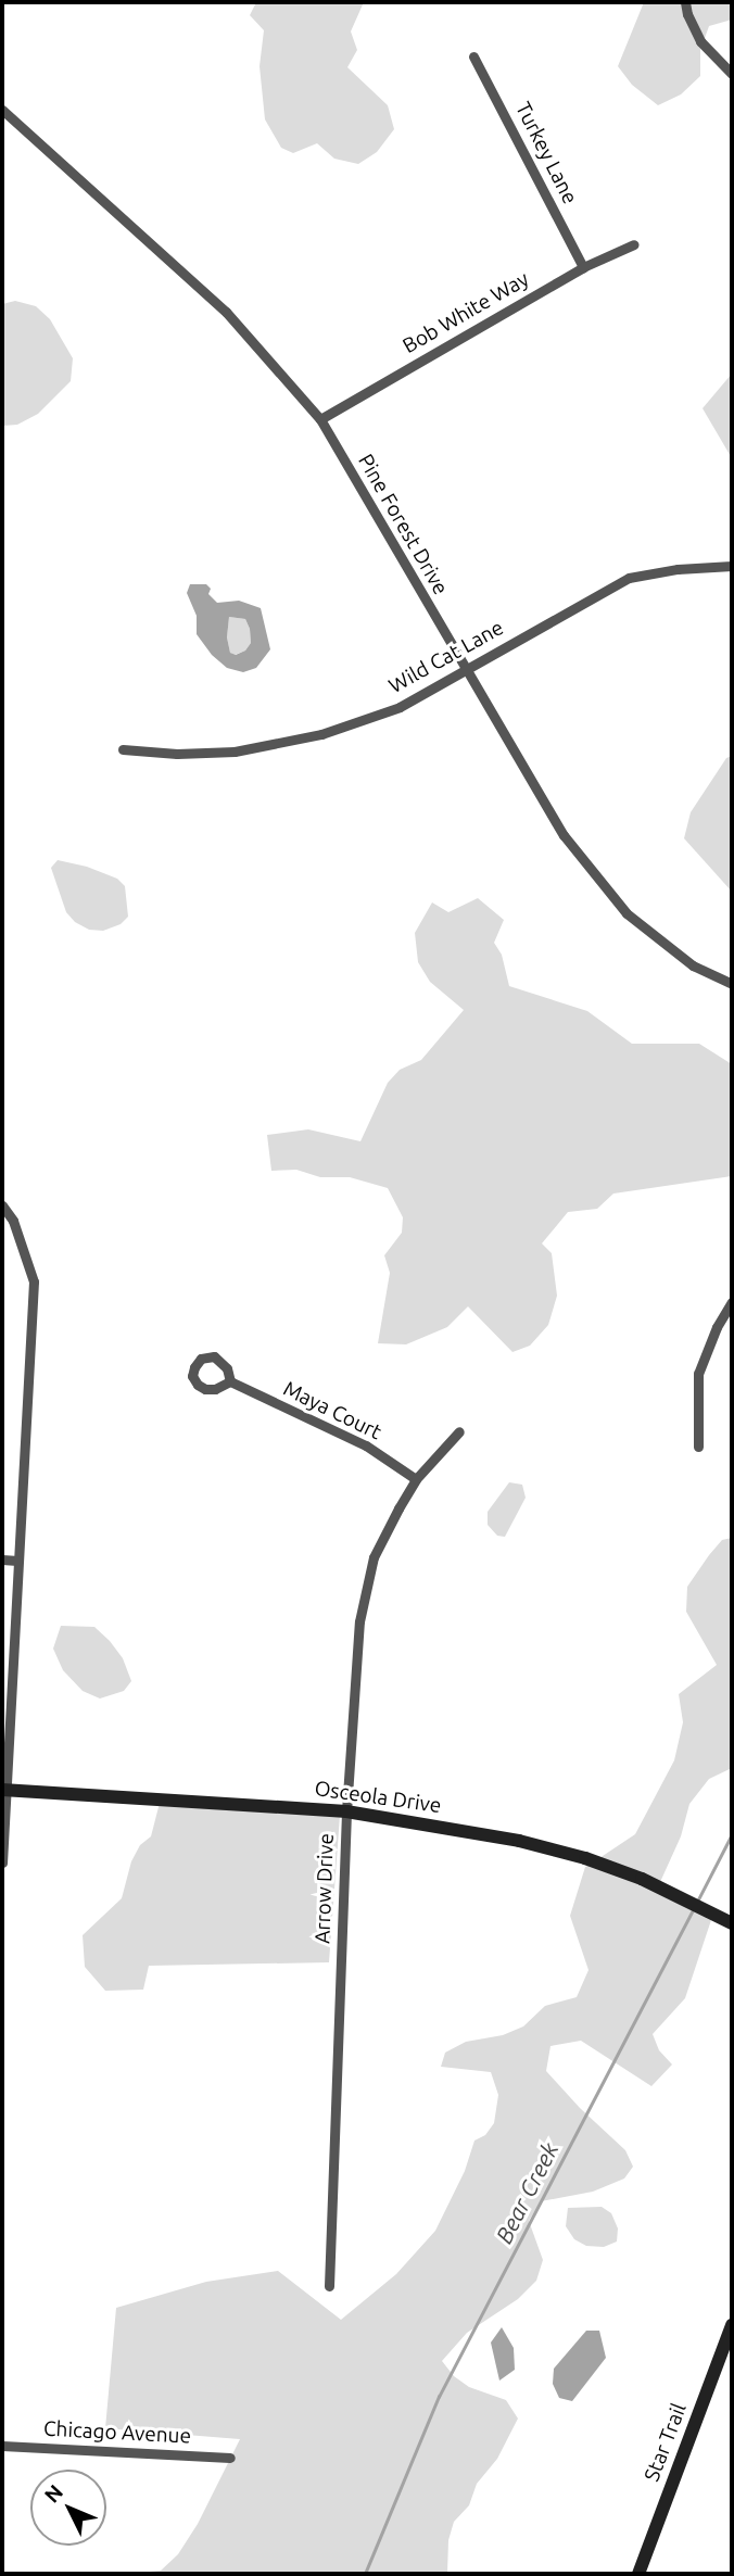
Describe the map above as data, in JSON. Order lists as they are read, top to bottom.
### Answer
{
  "streets": {
    "street": [
      "Turkey Lane",
      "Bob White Way",
      "Pine Forest Drive",
      "Wild Cat Lane",
      "Maya Court",
      "Osceola Drive",
      "Arrow Drive",
      "Chicago Avenue",
      "Star Trail"
    ]
  },
  "crossings": [
    ["Turkey Lane", "Bob White Way"],
    ["Bob White Way", "Pine Forest Drive"],
    ["Pine Forest Drive", "Wild Cat Lane"],
    ["Maya Court", "Arrow Drive"],
    ["Osceola Drive", "Arrow Drive"]
  ],
  "water": ["Bear Creek"],
  "north": "top left"
}
